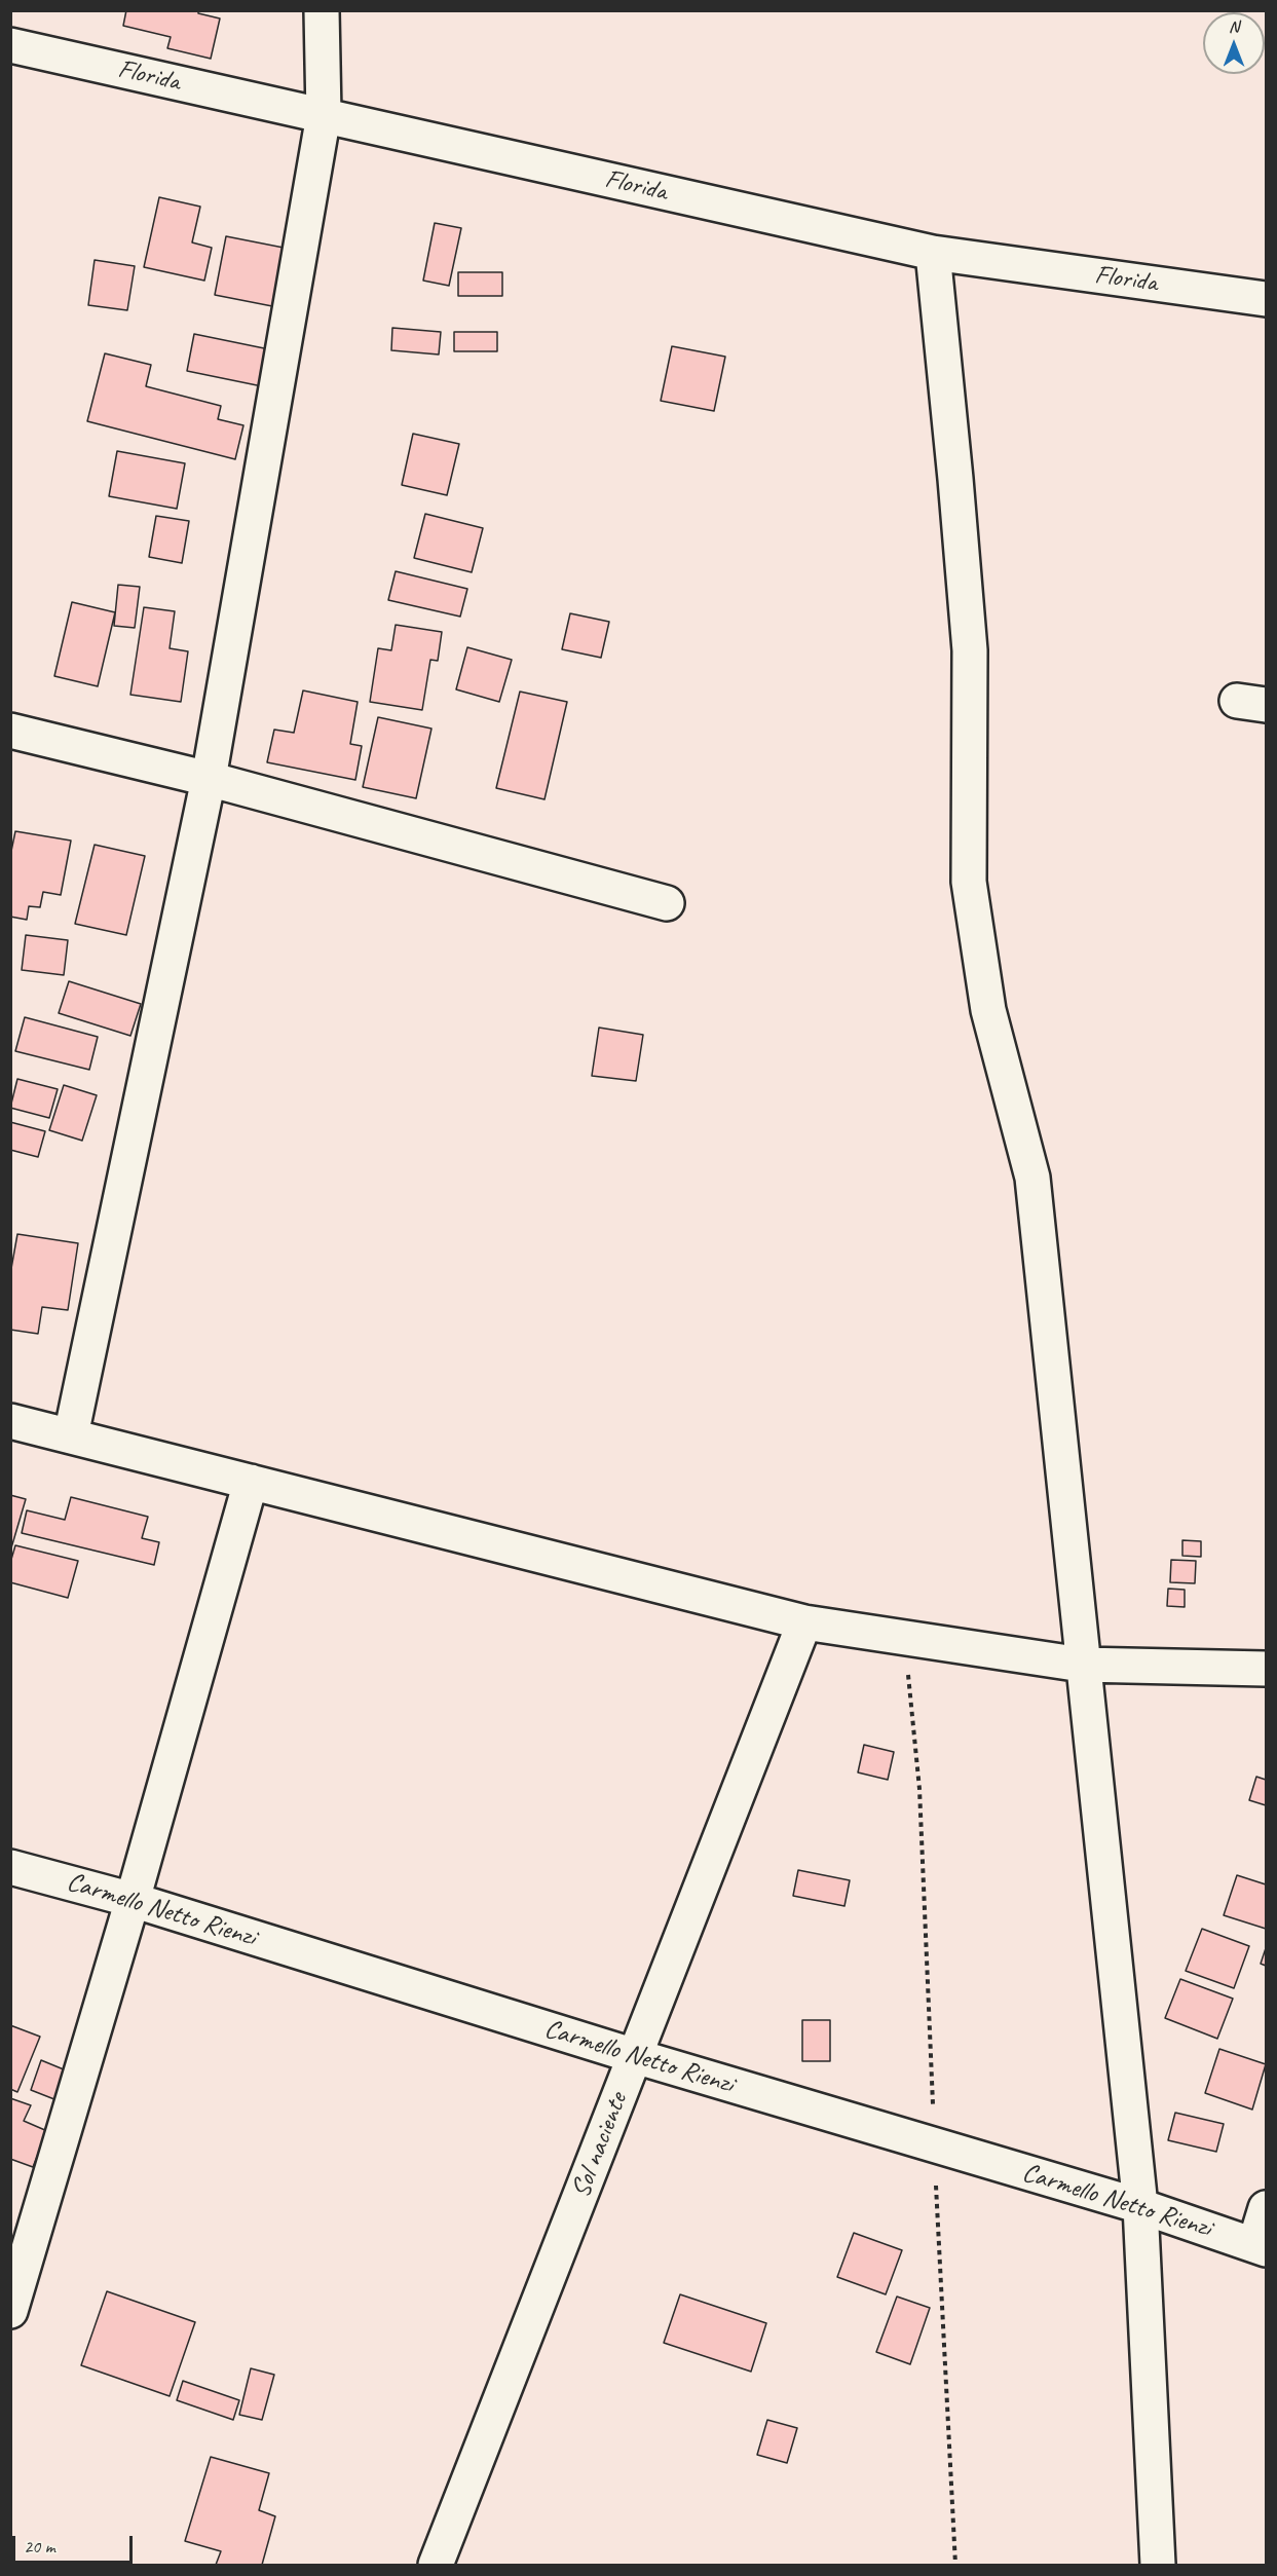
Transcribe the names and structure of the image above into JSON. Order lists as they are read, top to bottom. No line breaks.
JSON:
{"streets":{"street":["Florida","Carmello Netto Rienzi","Sol naciente"]},"crossings":[["Carmello Netto Rienzi","Sol naciente"]],"scale_bar":"20 m","north":"top"}
